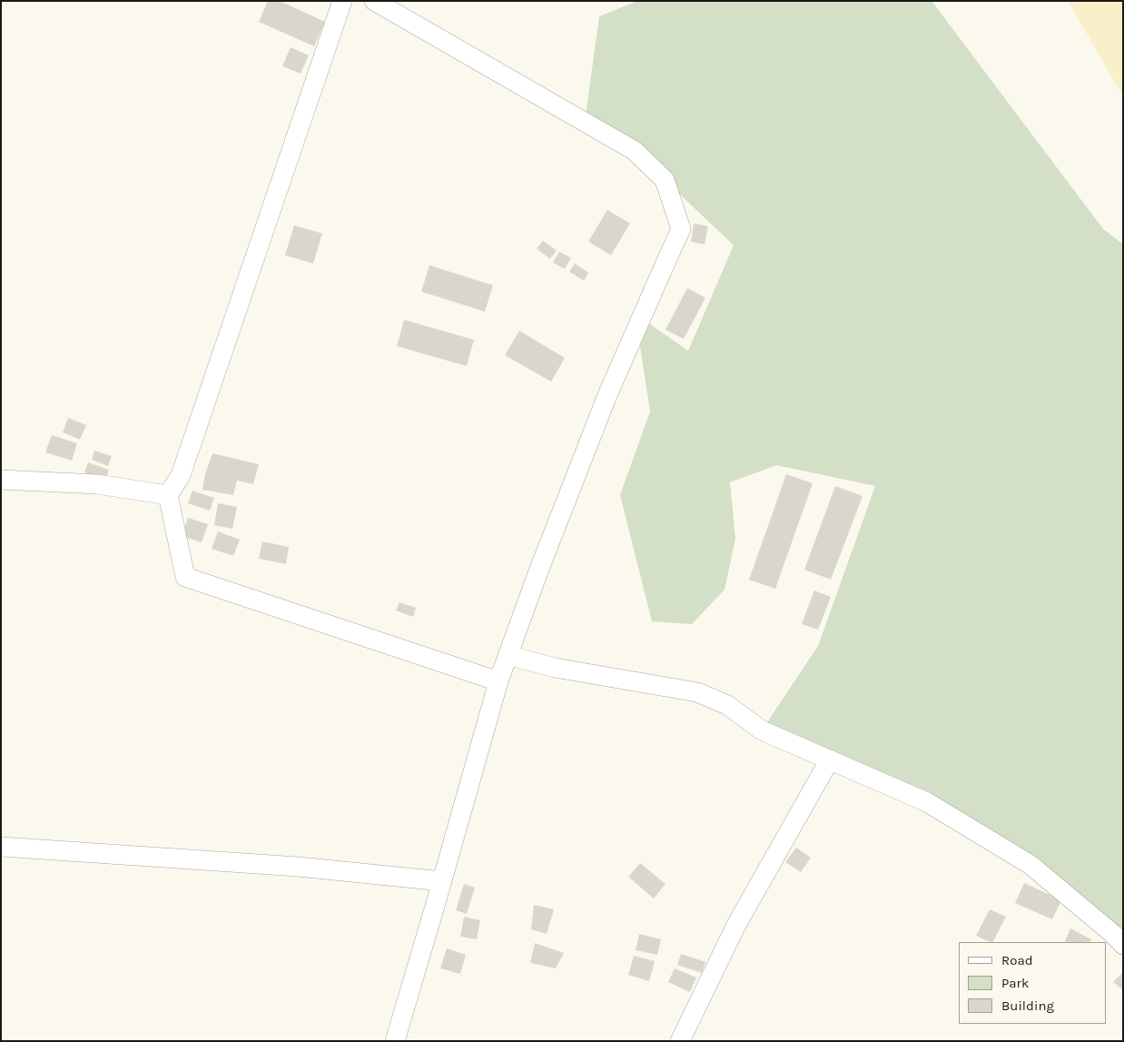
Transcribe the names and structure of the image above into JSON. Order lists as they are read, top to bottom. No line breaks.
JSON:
{"legend":["Road","Park","Building"]}
